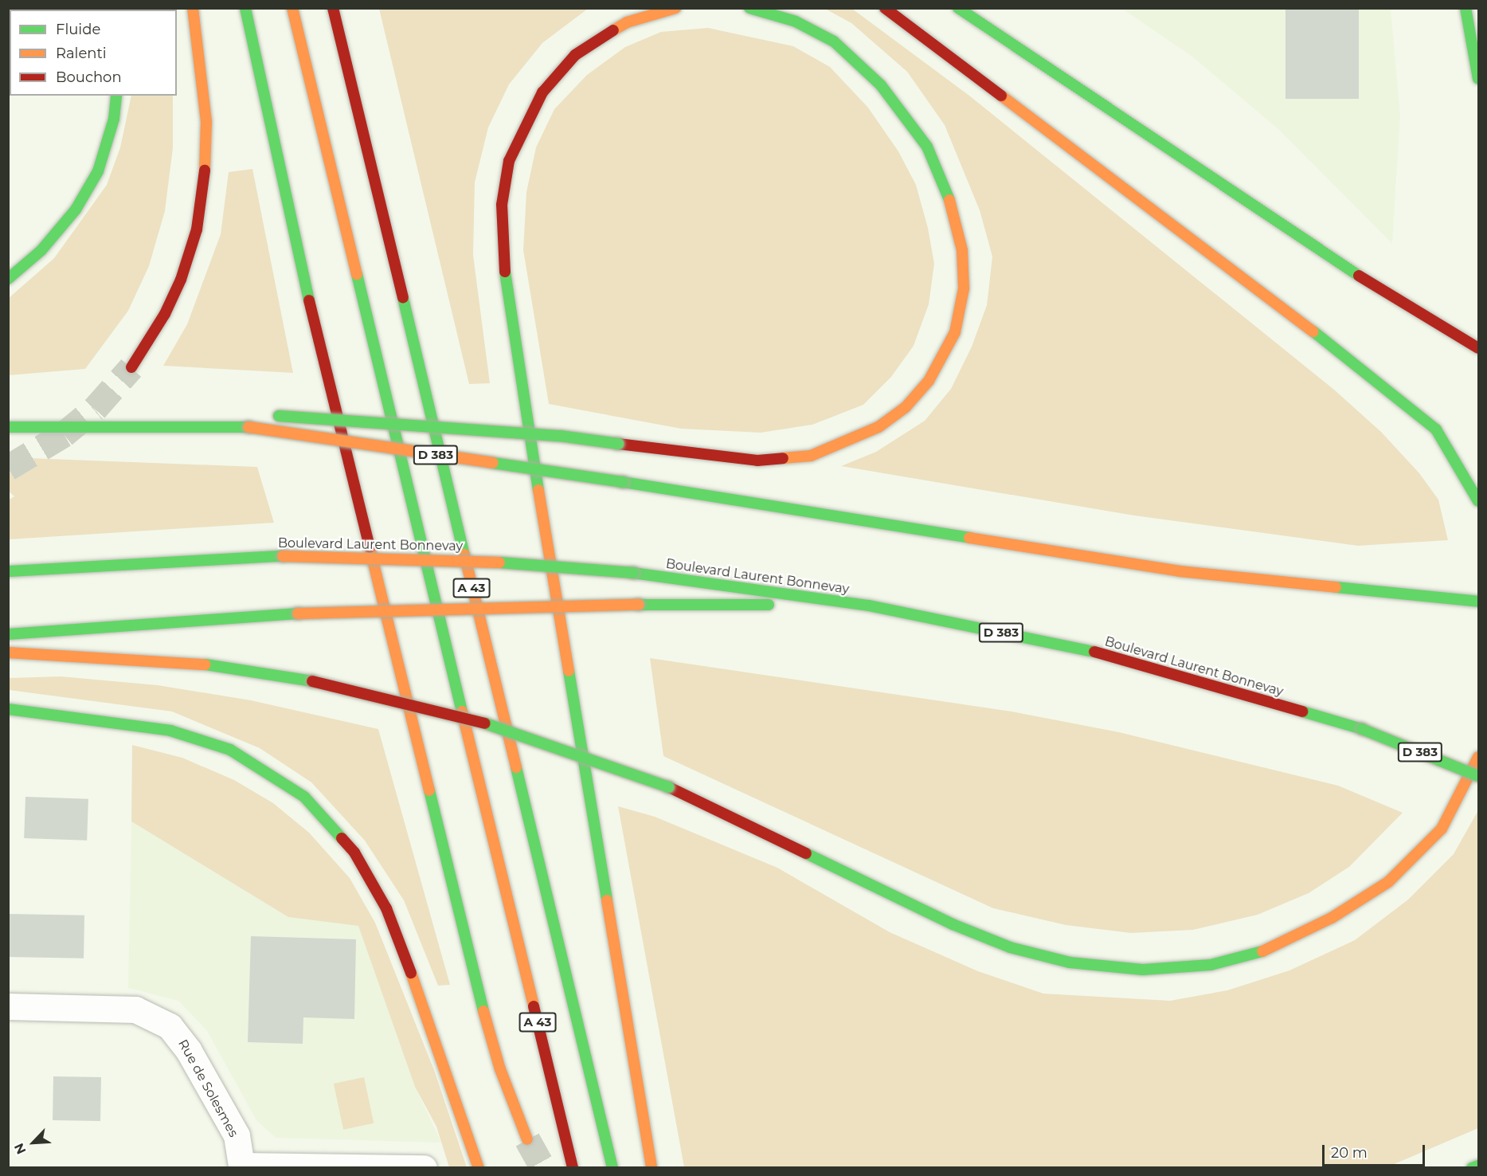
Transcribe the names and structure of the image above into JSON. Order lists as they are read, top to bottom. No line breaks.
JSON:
{"streets":{"main road":["D 383","Boulevard Laurent Bonnevay","A 43"],"street":["Rue de Solesmes"]},"legend":["Fluide","Ralenti","Bouchon"],"scale_bar":"20 m","north":"bottom left"}
